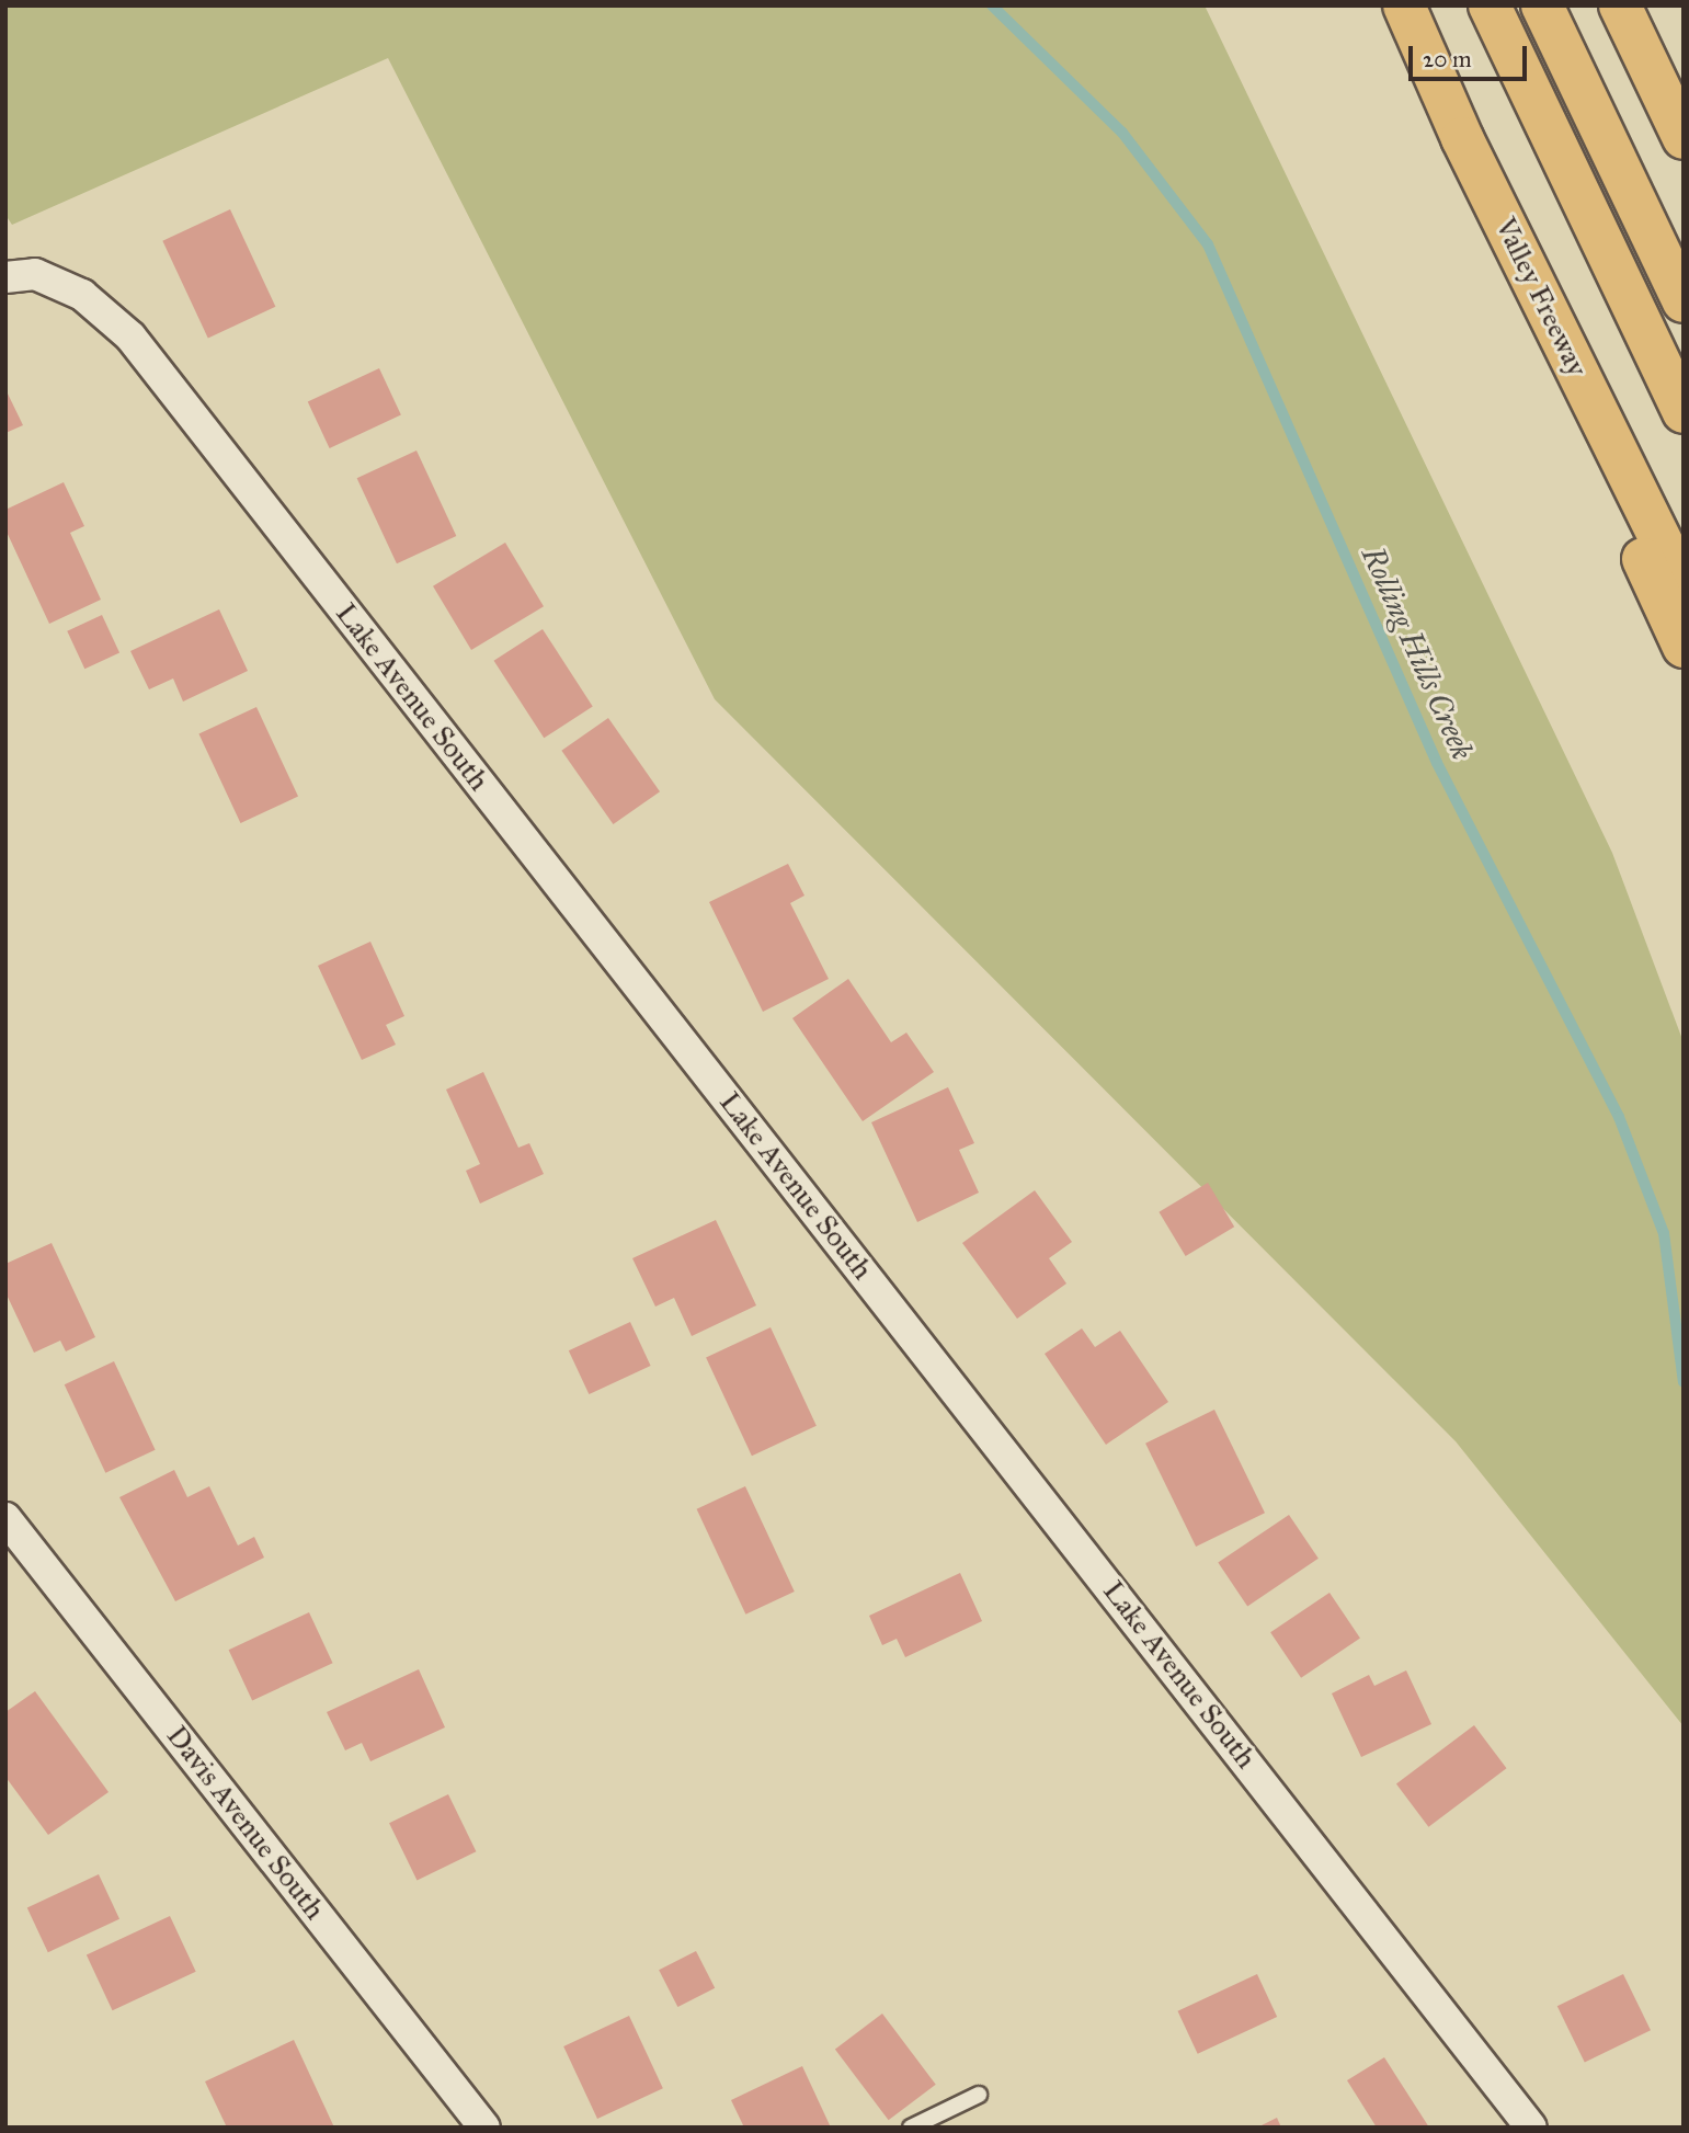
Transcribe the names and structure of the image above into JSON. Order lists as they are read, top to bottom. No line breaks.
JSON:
{"streets":{"highway":["Valley Freeway"],"street":["Lake Avenue South","Davis Avenue South"]},"water":["Rolling Hills Creek"],"scale_bar":"20 m"}
